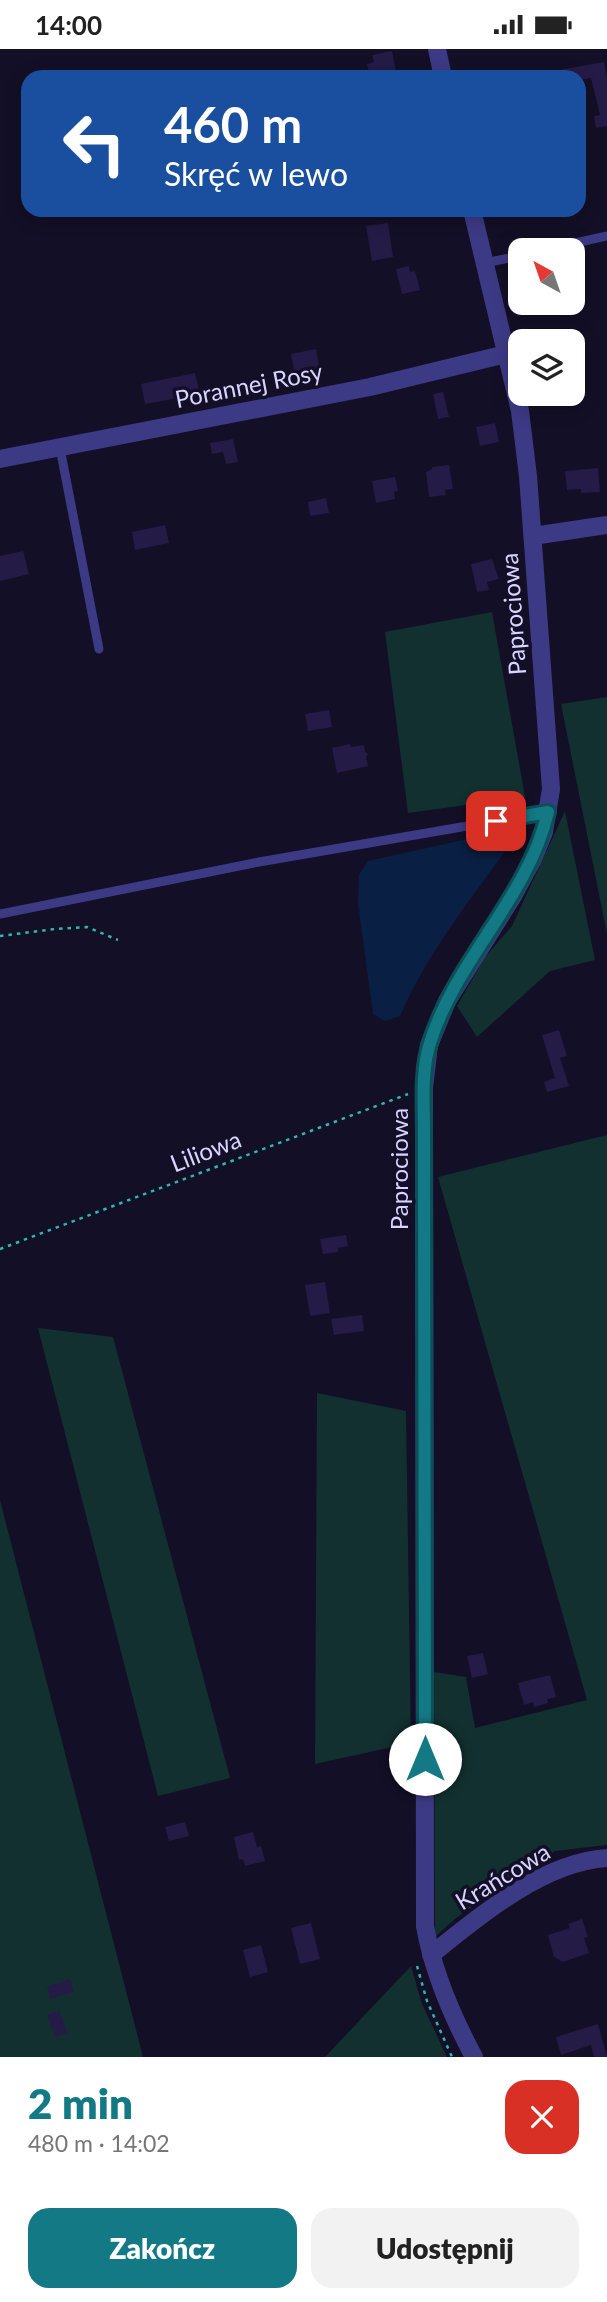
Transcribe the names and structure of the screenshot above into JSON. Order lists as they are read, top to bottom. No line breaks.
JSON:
{"streets":{"street":["Porannej Rosy","Paprociowa","Krańcowa"],"path":["Liliowa"]},"crossings":[["Porannej Rosy","Paprociowa"],["Paprociowa","Liliowa"],["Paprociowa","Krańcowa"]],"north":"top left","page":{"status":"14:00","turn":["460 m","Skręć w lewo"],"heading":["2 min","480 m · 14:02"],"buttons":["Zakończ","Udostępnij"]}}
